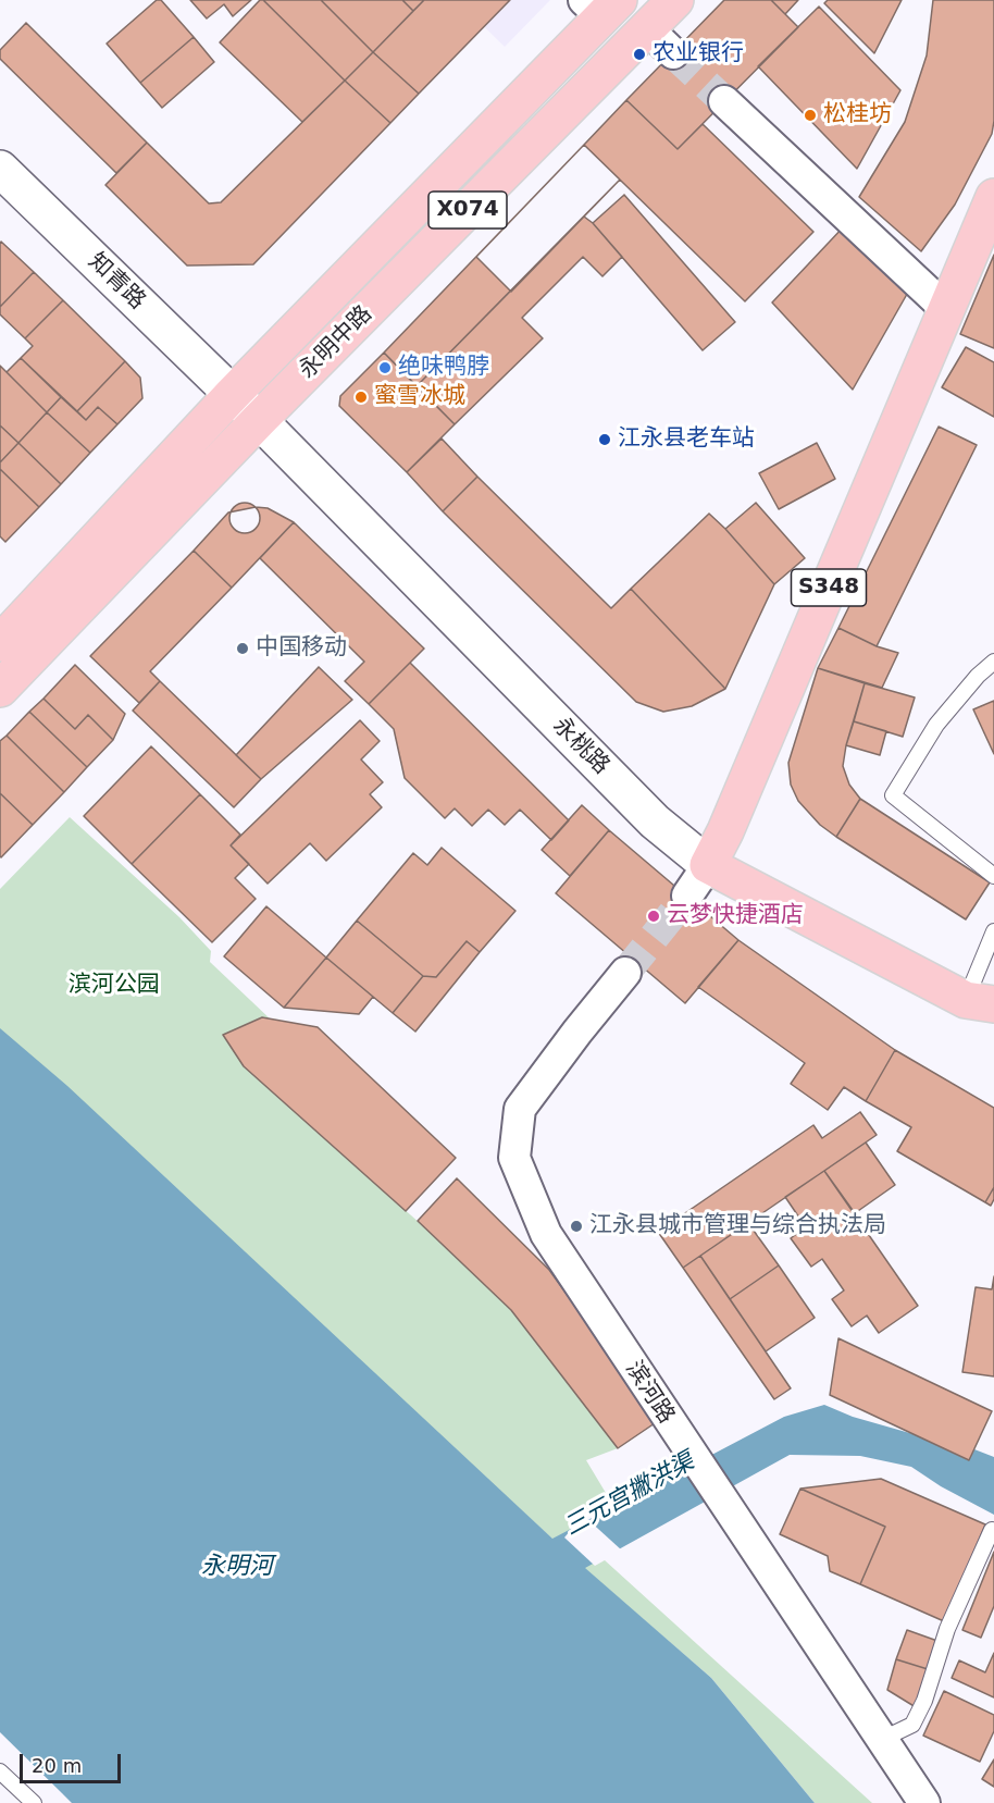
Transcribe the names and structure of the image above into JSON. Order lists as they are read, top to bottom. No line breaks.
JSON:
{"streets":{"main road":["X074","知青路","永明中路","S348","永桃路"],"street":["滨河路"]},"crossings":[["知青路","永明中路"],["知青路","永桃路"],["永明中路","永桃路"],["S348","永桃路"]],"water":["三元宫撇洪渠","永明河"],"parks":["滨河公园"],"places":["农业银行","松桂坊","绝味鸭脖","蜜雪冰城","江永县老车站","中国移动","云梦快捷酒店","江永县城市管理与综合执法局"],"scale_bar":"20 m"}
